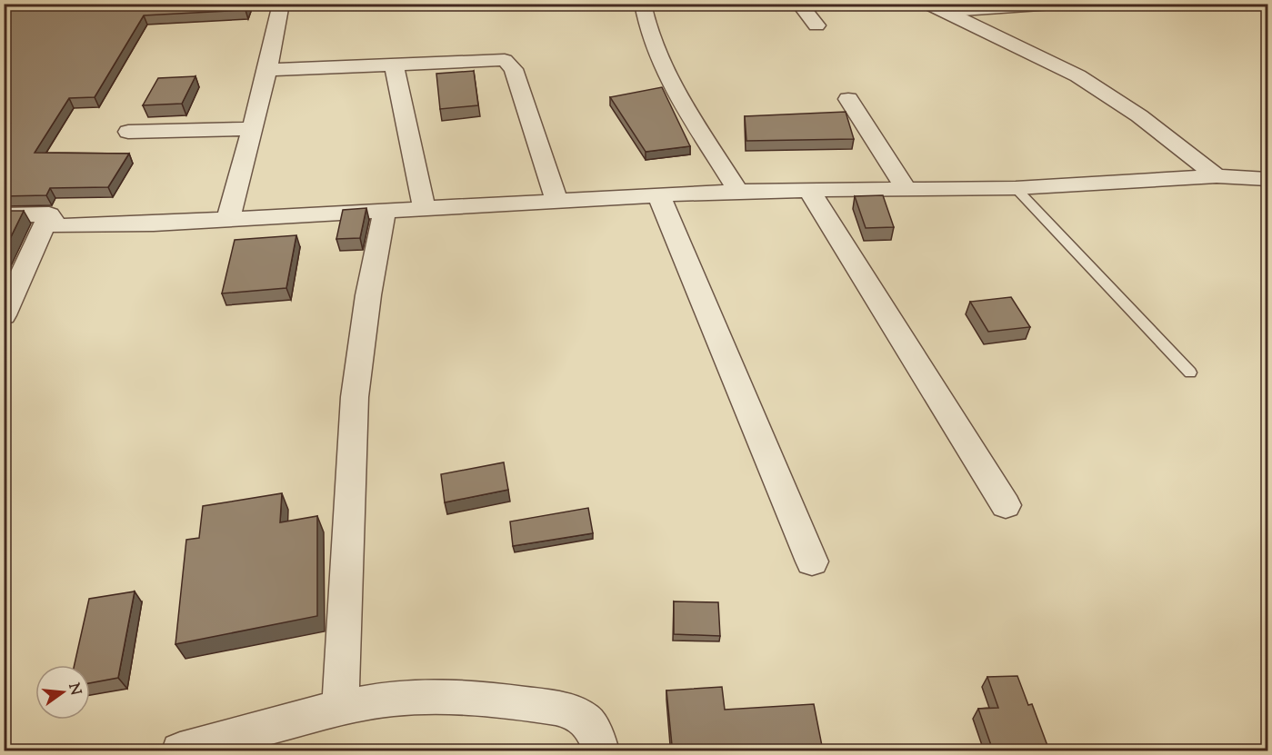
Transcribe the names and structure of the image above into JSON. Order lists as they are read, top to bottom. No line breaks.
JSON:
{"north":"right"}
